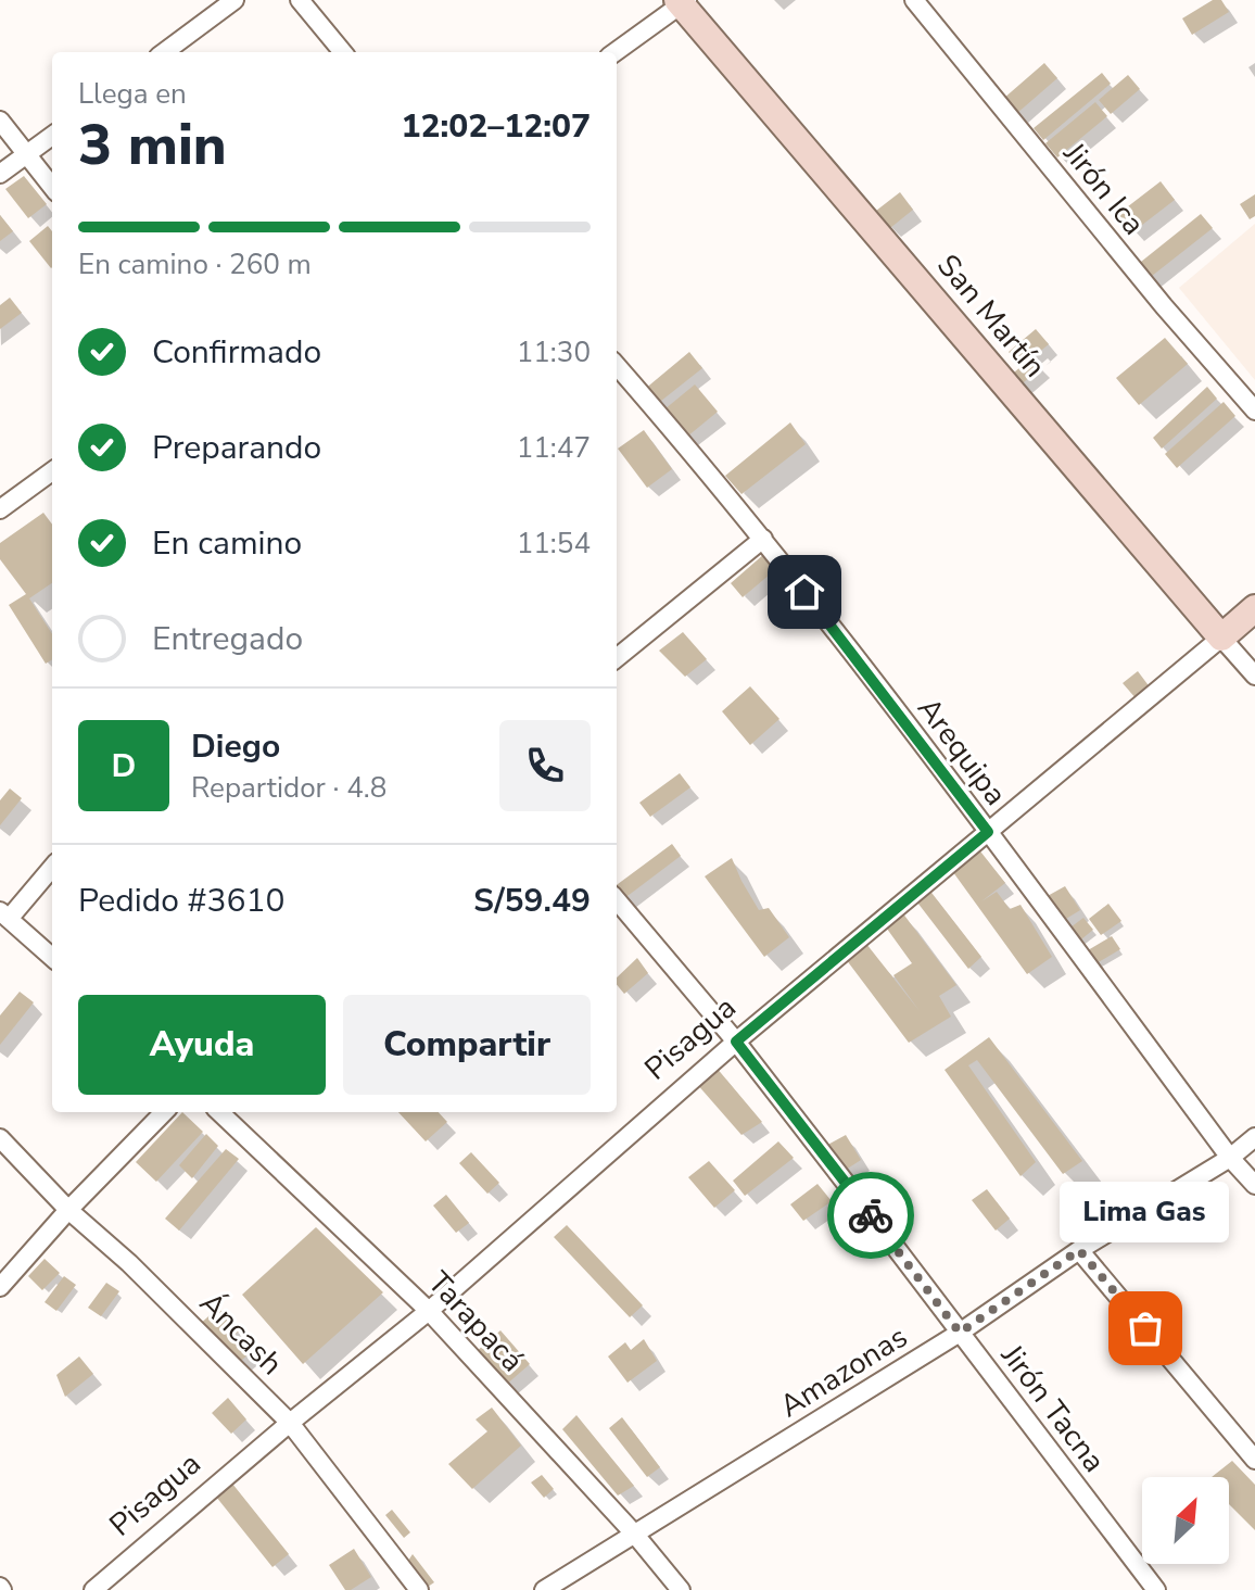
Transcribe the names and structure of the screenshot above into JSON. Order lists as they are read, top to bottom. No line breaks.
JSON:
{"streets":{"street":["Jirón Ica","San Martín","Arequipa","Pisagua","Tarapacá","Áncash","Amazonas","Jirón Tacna"]},"crossings":[["San Martín","Pisagua"],["Arequipa","Pisagua"],["Arequipa","Amazonas"],["Pisagua","Tarapacá"],["Pisagua","Áncash"],["Pisagua","Jirón Tacna"],["Tarapacá","Amazonas"],["Amazonas","Jirón Tacna"]],"places":["Lima Gas"],"north":"top right","page":{"heading":["3 min","Llega en","12:02–12:07"],"panel":["Diego","Repartidor · 4.8","Pedido #3610","S/59.49"],"bar":"En camino · 260 m","list":[["Confirmado","11:30"],["Preparando","11:47"],["En camino","11:54"],"Entregado"],"round":"D","buttons":["Ayuda","Compartir"],"bubble":"Lima Gas"}}
